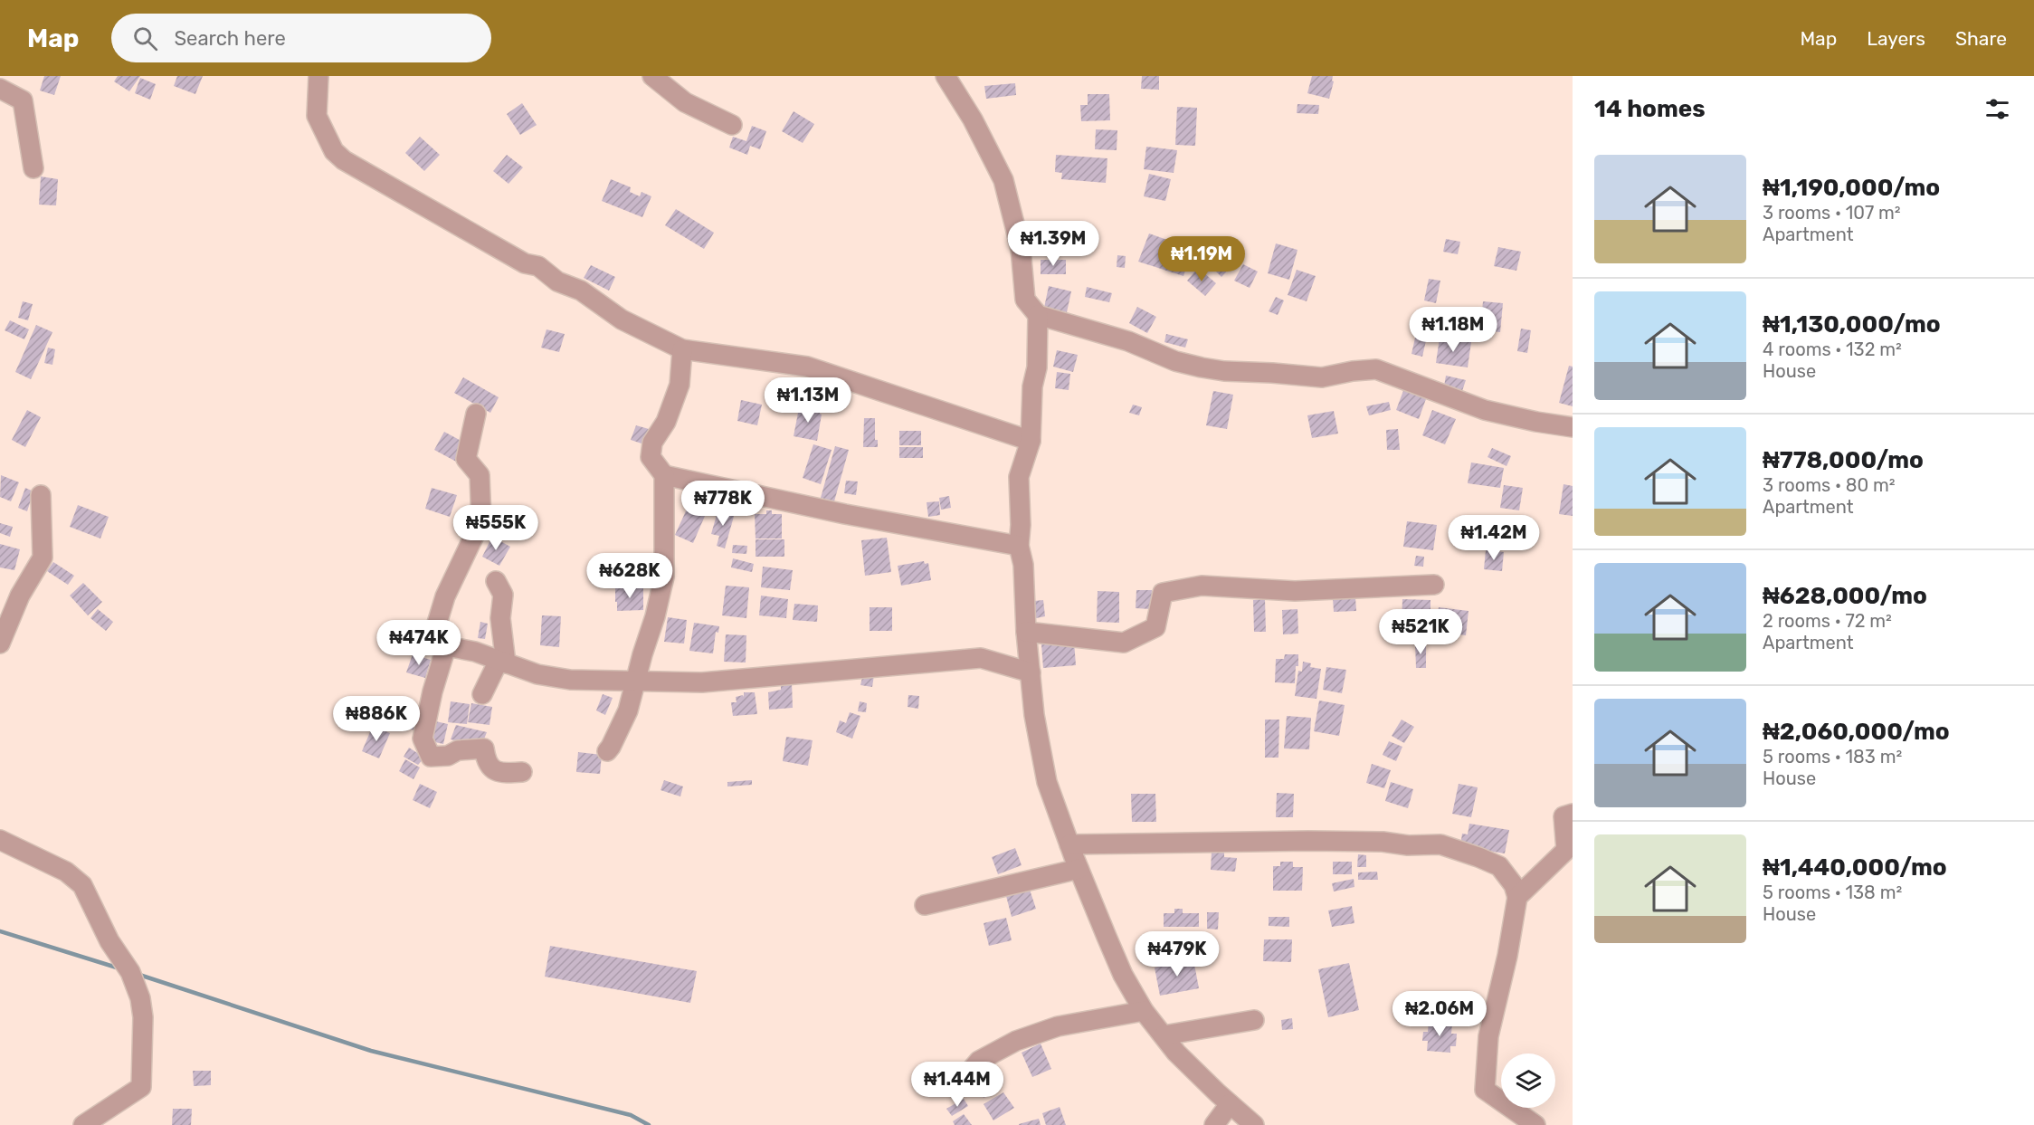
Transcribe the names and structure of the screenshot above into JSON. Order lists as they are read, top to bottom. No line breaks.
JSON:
{"page":{"header":"Map","search":"Search here","nav":["Map","Layers","Share"],"heading":"14 homes","list":[{"name":"₦1,190,000/mo","note":"3 rooms · 107 m² · Apartment"},{"name":"₦1,130,000/mo","note":"4 rooms · 132 m² · House"},{"name":"₦778,000/mo","note":"3 rooms · 80 m² · Apartment"},{"name":"₦628,000/mo","note":"2 rooms · 72 m² · Apartment"},{"name":"₦2,060,000/mo","note":"5 rooms · 183 m² · House"},{"name":"₦1,440,000/mo","note":"5 rooms · 138 m² · House"}],"price":["₦1.39M","₦1.19M","₦1.18M","₦1.13M","₦778K","₦555K","₦1.42M","₦628K","₦521K","₦474K","₦886K","₦479K","₦2.06M","₦1.44M"]}}
